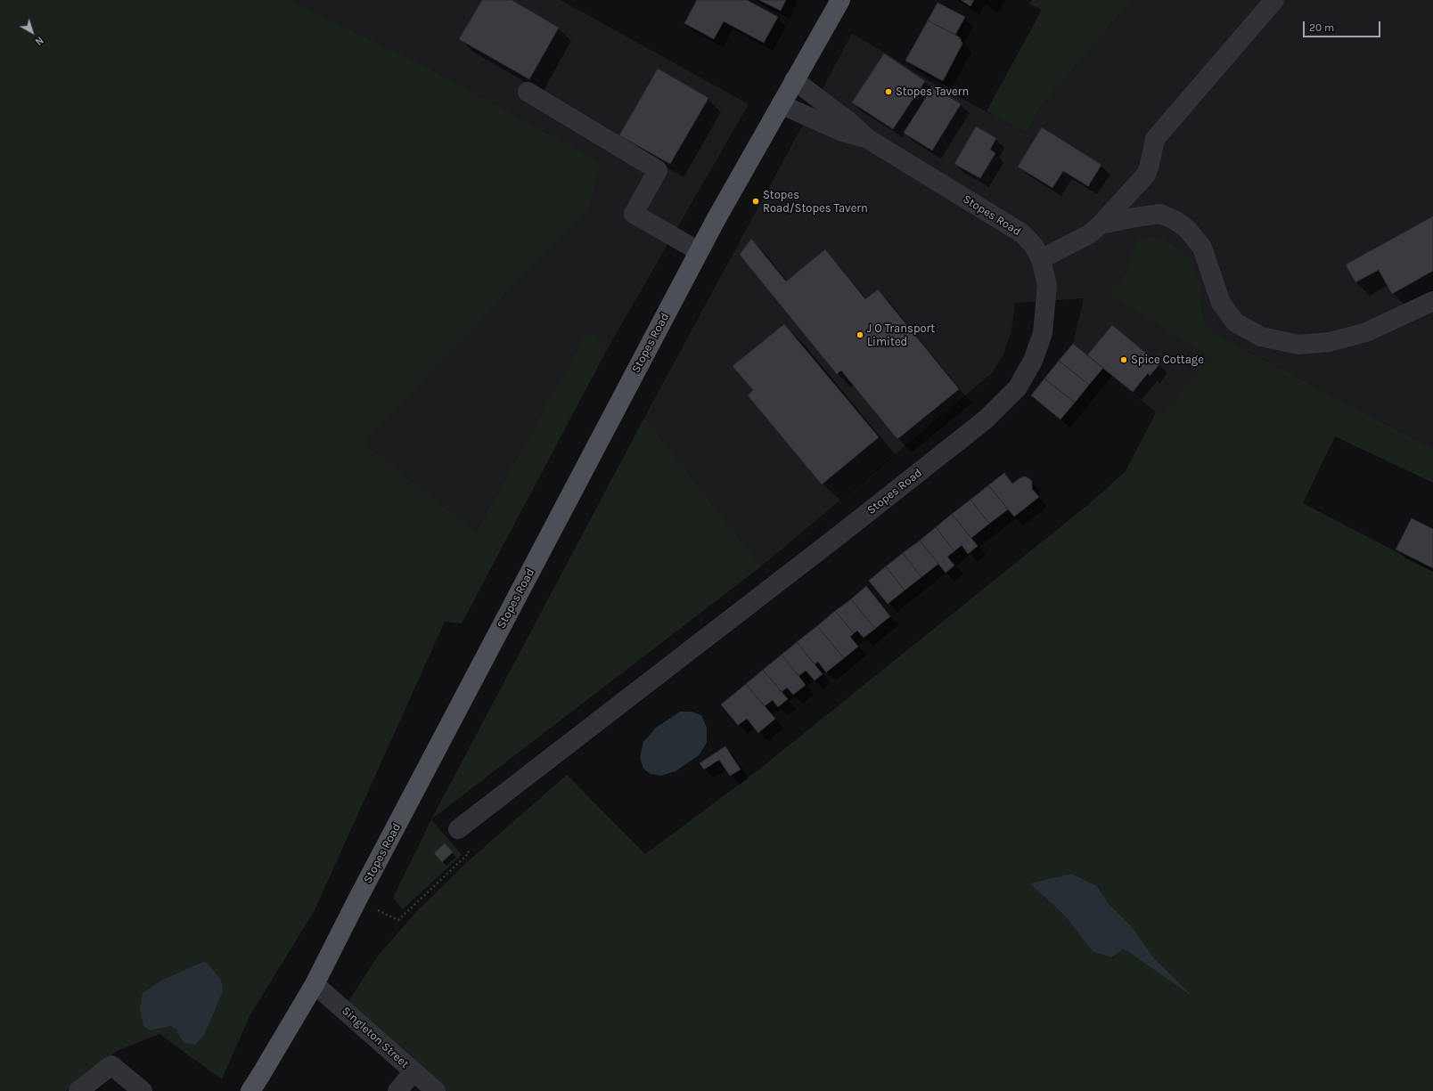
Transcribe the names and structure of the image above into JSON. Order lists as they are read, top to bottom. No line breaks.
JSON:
{"streets":{"main road":["Stopes Road"],"street":["Singleton Street"]},"crossings":[["Stopes Road","Singleton Street"]],"places":["Stopes Tavern","Stopes Road/Stopes Tavern","J O Transport Limited","Spice Cottage"],"scale_bar":"20 m","north":"bottom right"}
